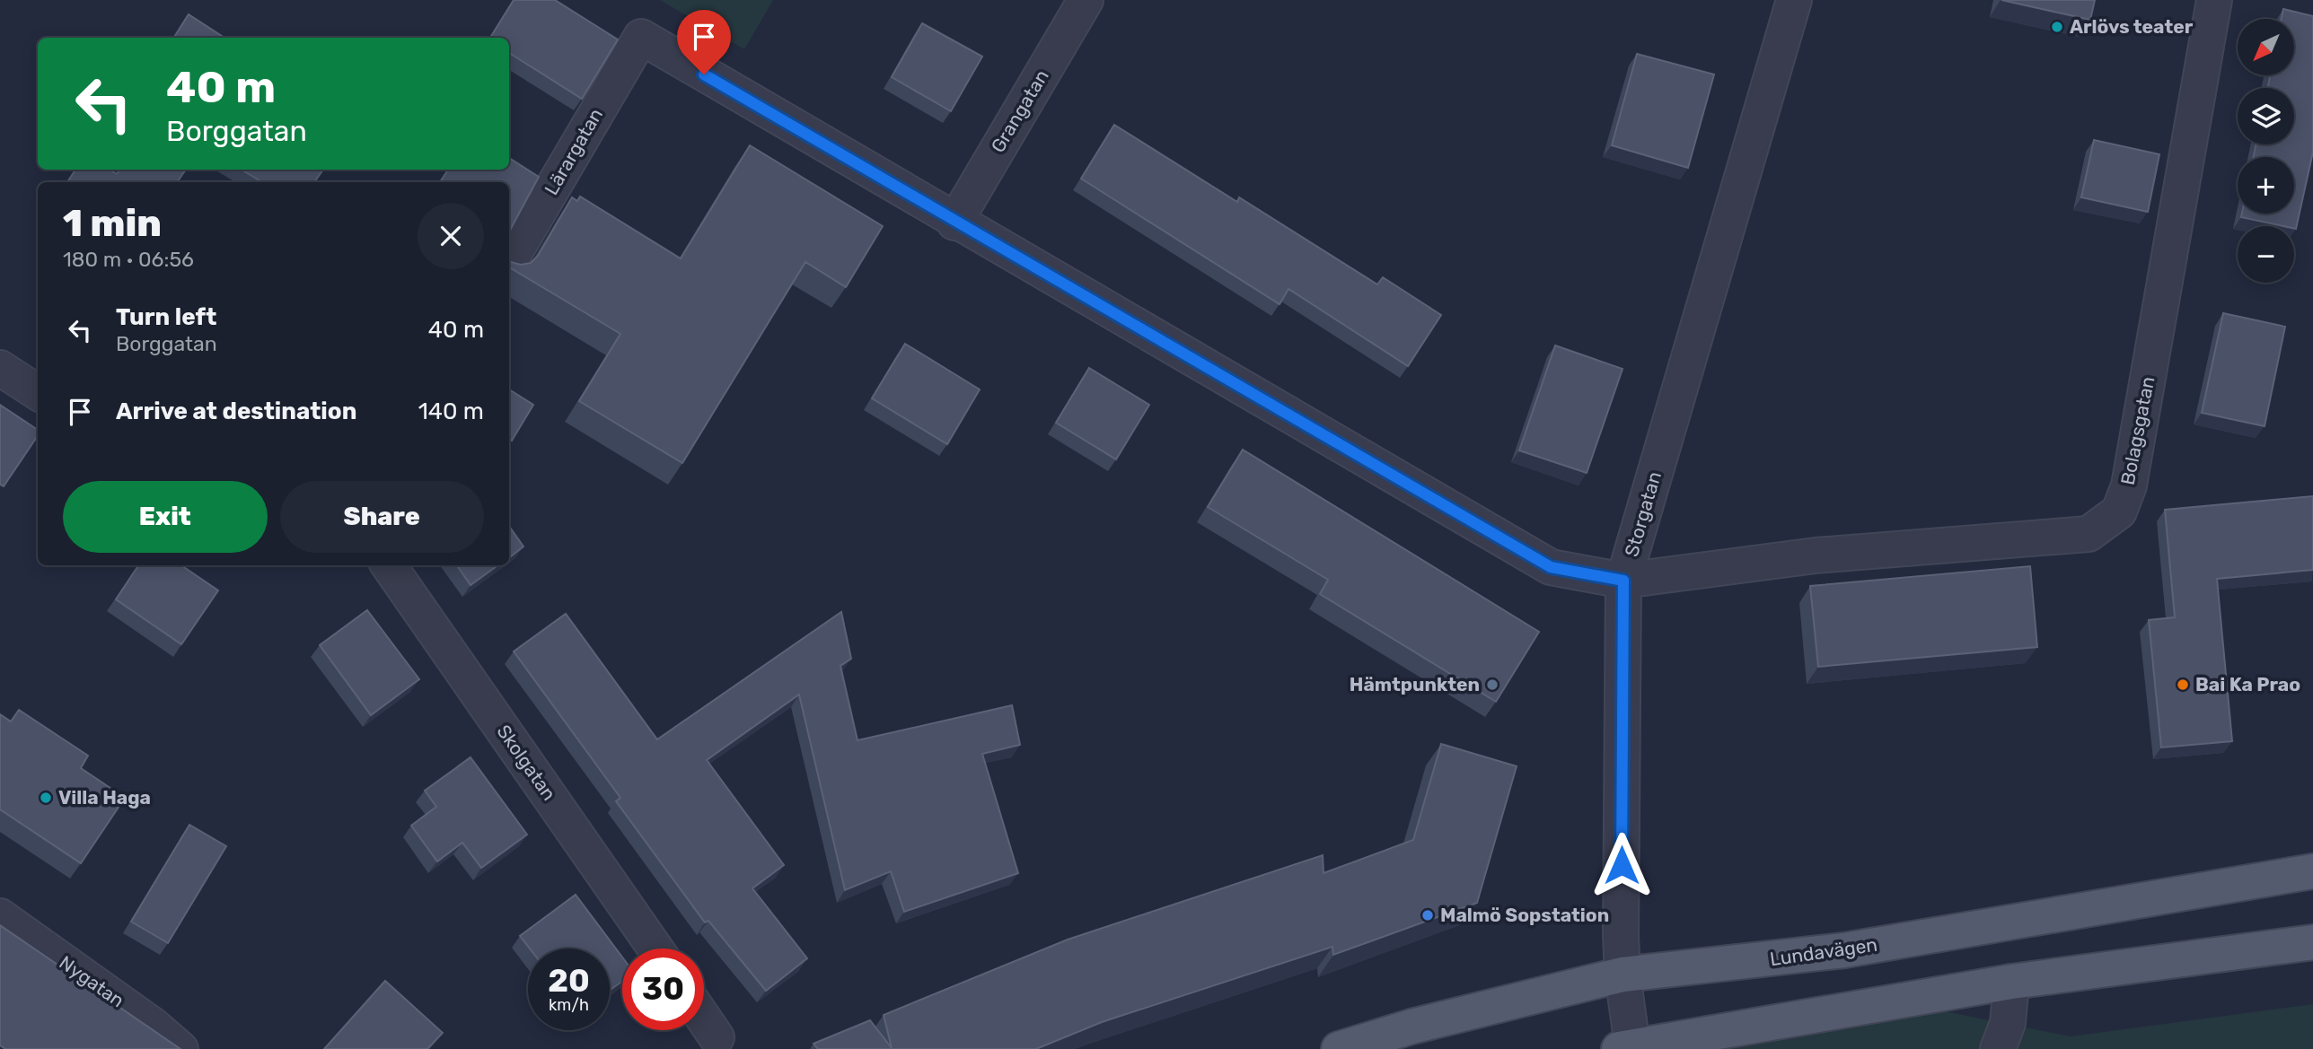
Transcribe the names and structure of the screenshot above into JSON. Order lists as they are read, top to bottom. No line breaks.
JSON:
{"streets":{"main road":["Lundavägen"],"street":["Grangatan","Lärargatan","Bolagsgatan","Storgatan","Skolgatan","Nygatan"]},"crossings":[["Grangatan","Bolagsgatan"],["Lärargatan","Bolagsgatan"],["Bolagsgatan","Storgatan"],["Storgatan","Lundavägen"]],"places":["Arlövs teater","Hämtpunkten","Bai Ka Prao","Villa Haga","Malmö Sopstation"],"north":"bottom left","page":{"map_buttons":["+","−"],"turn":["40 m","Borggatan"],"heading":["1 min","180 m · 06:56"],"list":[{"name":"Turn left","note":"Borggatan","value":"40 m"},{"name":"Arrive at destination","value":"140 m"}],"buttons":["Exit","Share"],"speed":"20 km/h","limit":"30"}}
